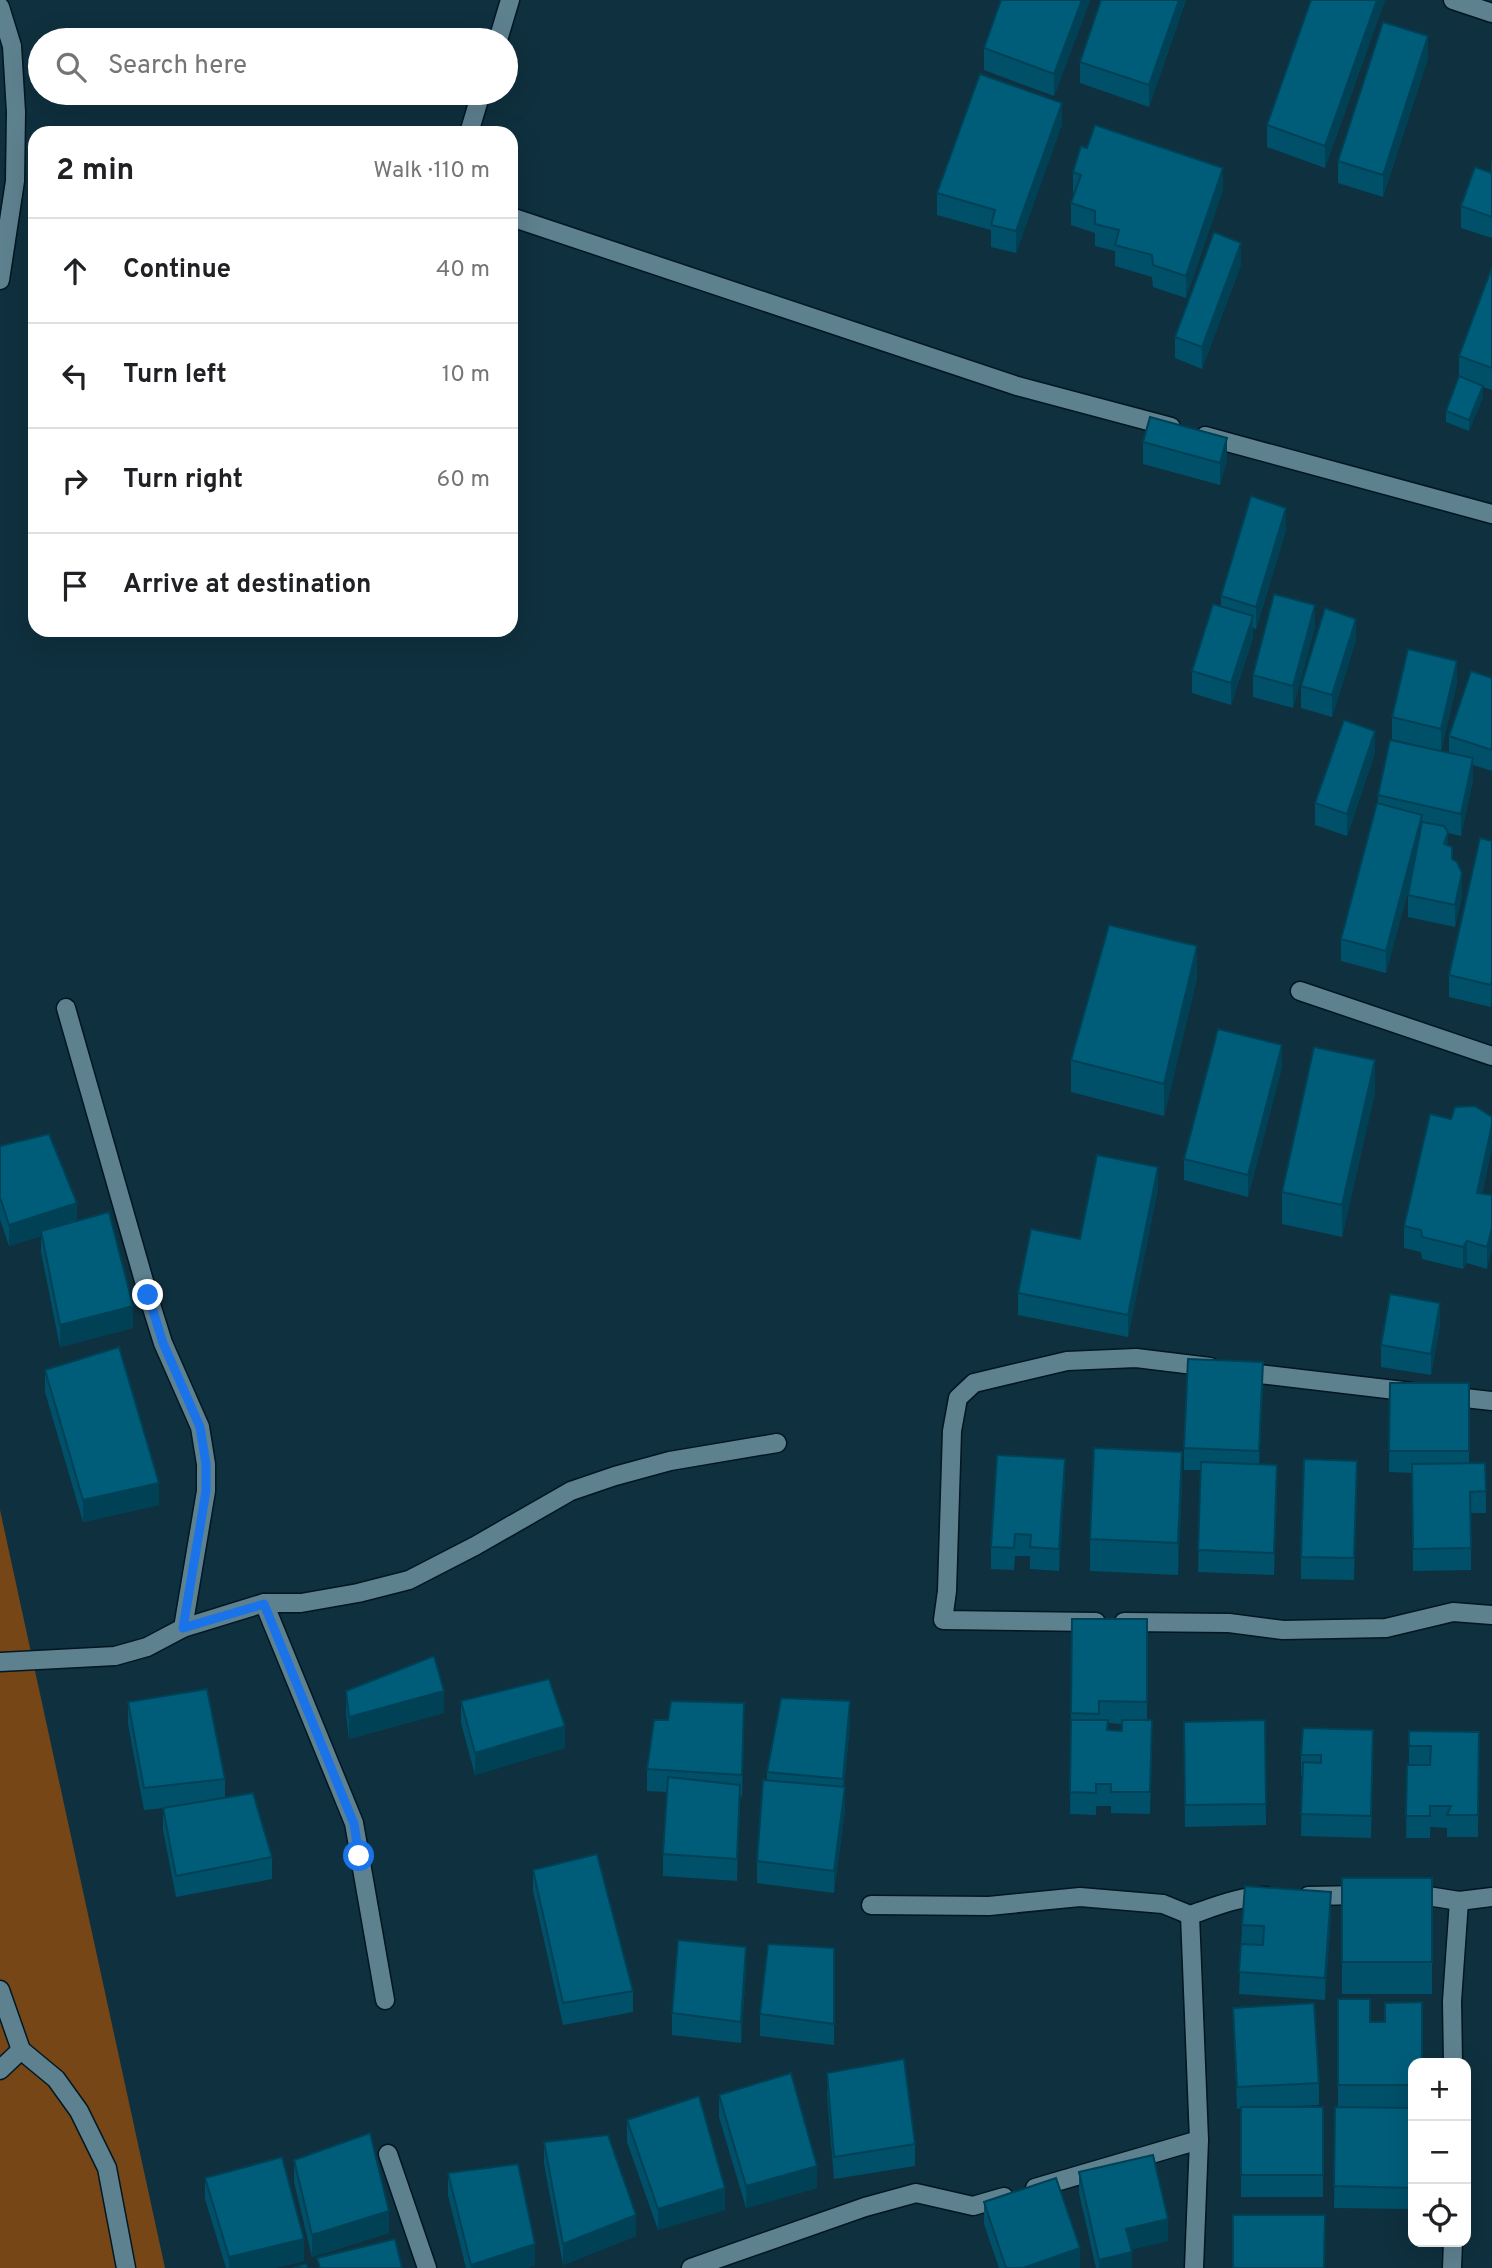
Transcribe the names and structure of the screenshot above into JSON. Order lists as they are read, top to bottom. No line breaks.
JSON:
{"page":{"search":"Search here","heading":["2 min","Walk · 110 m"],"list":[["Continue","40 m"],["Turn left","10 m"],["Turn right","60 m"],"Arrive at destination"],"map_buttons":["+","−"]}}
